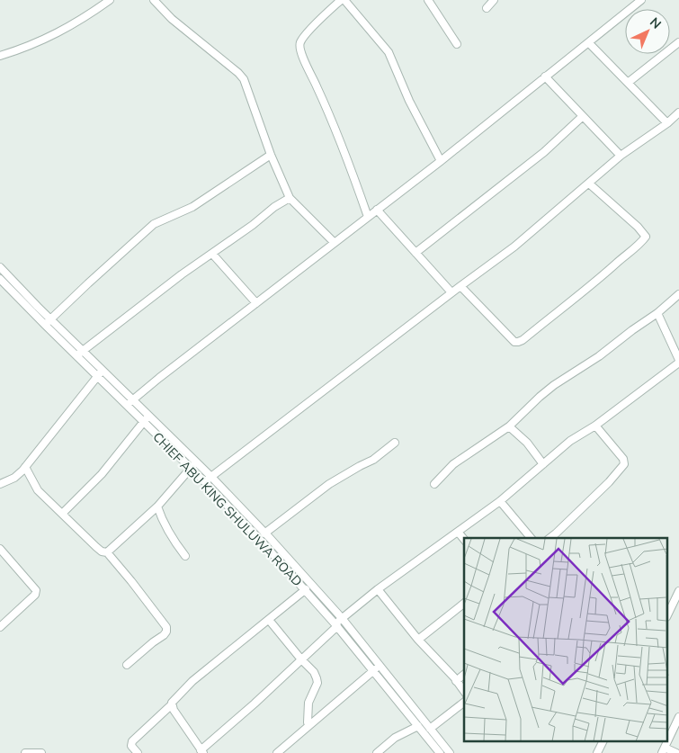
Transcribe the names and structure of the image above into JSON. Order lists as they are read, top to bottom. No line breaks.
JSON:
{"streets":{"street":["CHIEF ABU KING SHULUWA ROAD"]},"north":"top right"}
